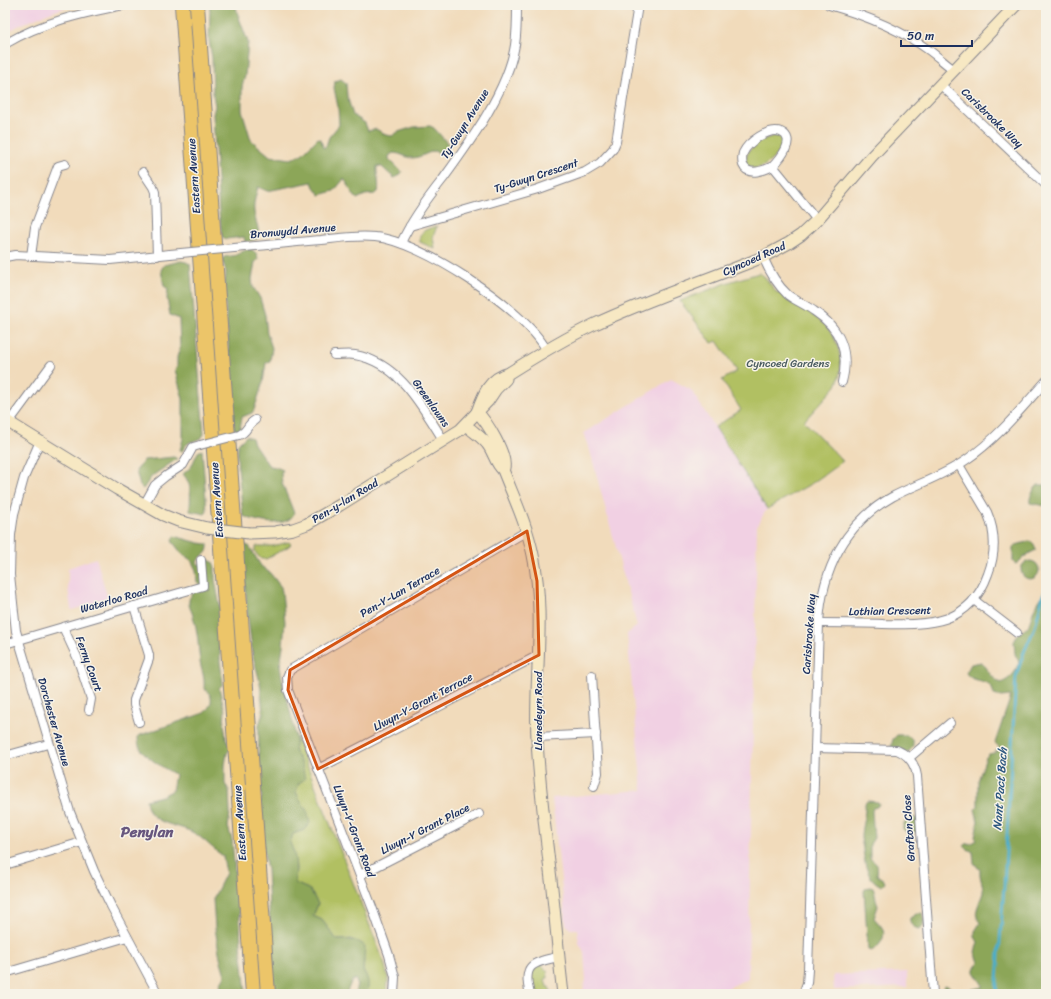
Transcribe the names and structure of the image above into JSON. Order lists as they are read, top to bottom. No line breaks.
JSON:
{"streets":{"highway":["Eastern Avenue"],"street":["Carisbrooke Way","Ty-Gwyn Avenue","Ty-Gwyn Crescent","Bronwydd Avenue","Cyncoed Road","Greenlawns","Pen-y-lan Road","Pen-Y-Lan Terrace","Waterloo Road","Lothian Crescent","Ferny Court","Llwyn-Y-Grant Terrace","Llanedeyrn Road","Dorchester Avenue","Grafton Close","Llwyn-Y Grant Place","Llwyn-Y-Grant Road"]},"crossings":[["Carisbrooke Way","Cyncoed Road"],["Carisbrooke Way","Lothian Crescent"],["Ty-Gwyn Avenue","Ty-Gwyn Crescent"],["Ty-Gwyn Avenue","Bronwydd Avenue"],["Bronwydd Avenue","Cyncoed Road"],["Cyncoed Road","Pen-y-lan Road"],["Cyncoed Road","Llanedeyrn Road"],["Greenlawns","Pen-y-lan Road"],["Pen-y-lan Road","Llanedeyrn Road"],["Pen-y-lan Road","Dorchester Avenue"],["Pen-Y-Lan Terrace","Llanedeyrn Road"],["Pen-Y-Lan Terrace","Llwyn-Y-Grant Road"],["Waterloo Road","Ferny Court"],["Waterloo Road","Dorchester Avenue"],["Llwyn-Y-Grant Terrace","Llanedeyrn Road"],["Llwyn-Y-Grant Terrace","Llwyn-Y-Grant Road"],["Llwyn-Y Grant Place","Llwyn-Y-Grant Road"]],"districts":["Penylan"],"water":["Nant Pact Bach"],"parks":["Cyncoed Gardens"],"scale_bar":"50 m"}
